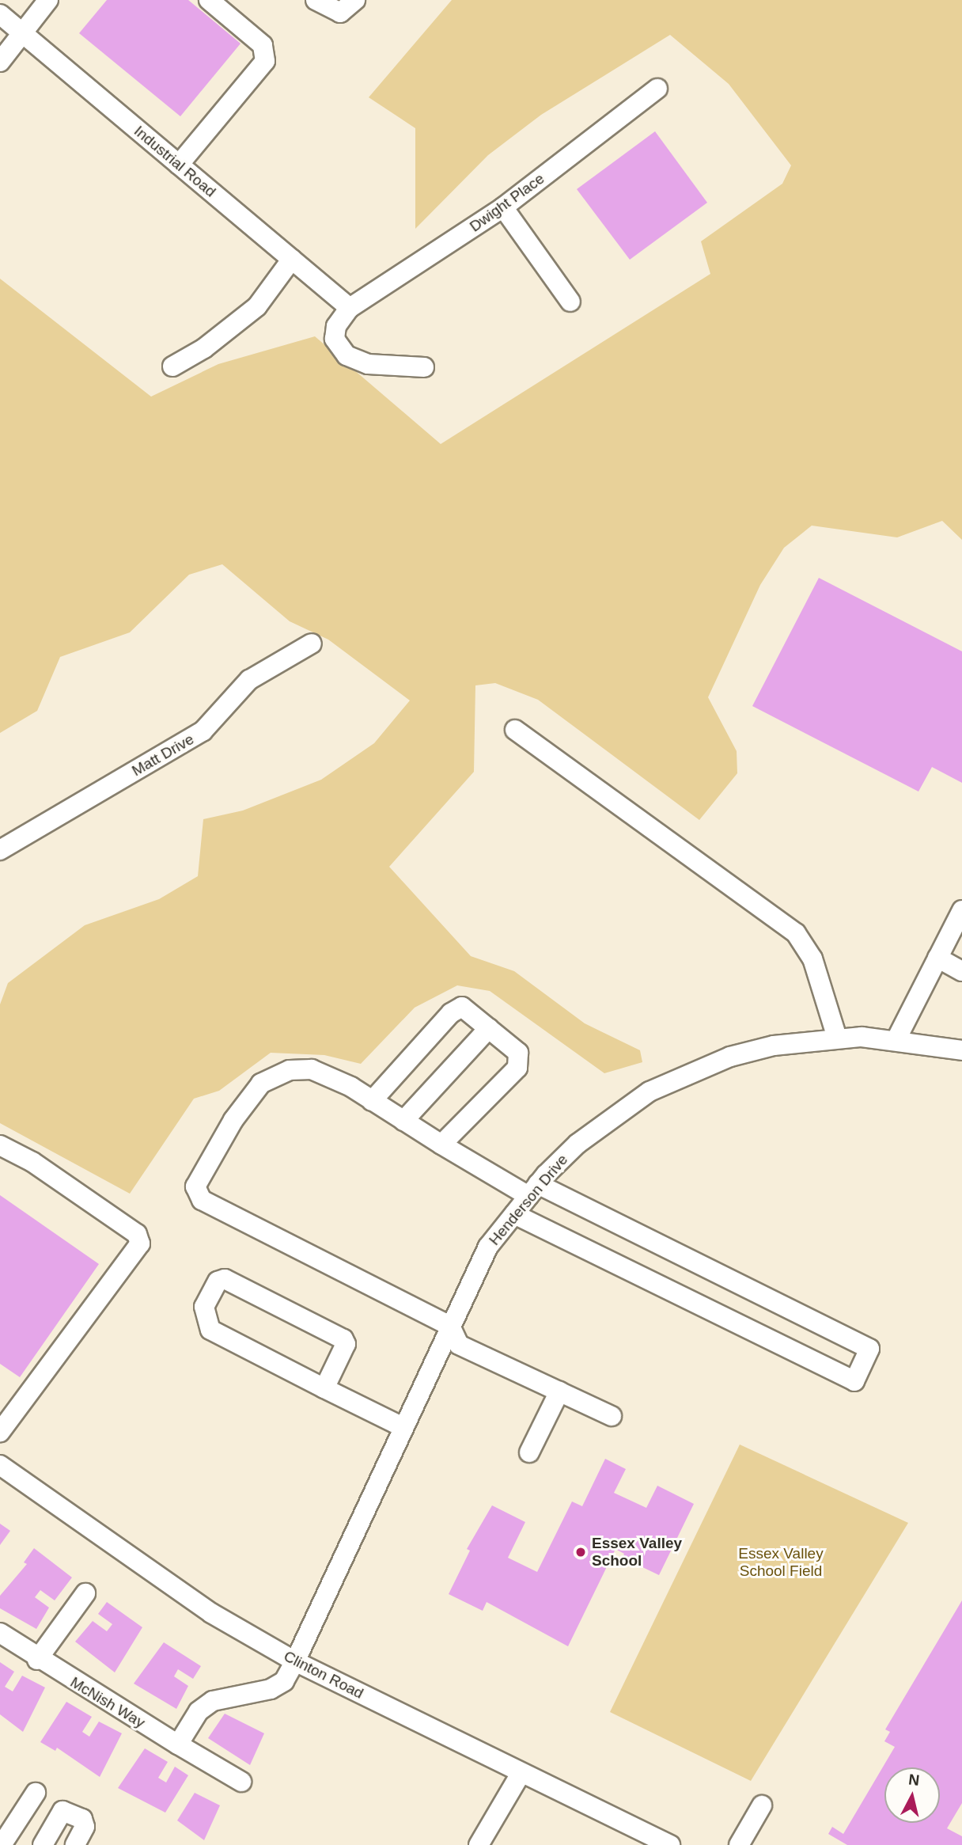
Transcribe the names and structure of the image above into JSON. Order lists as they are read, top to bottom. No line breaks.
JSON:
{"streets":{"street":["Industrial Road","Dwight Place","Matt Drive","Henderson Drive","Clinton Road","McNish Way"]},"crossings":[["Industrial Road","Dwight Place"],["Henderson Drive","Clinton Road"]],"parks":["Essex Valley School Field"],"places":["Essex Valley School"],"north":"top"}
